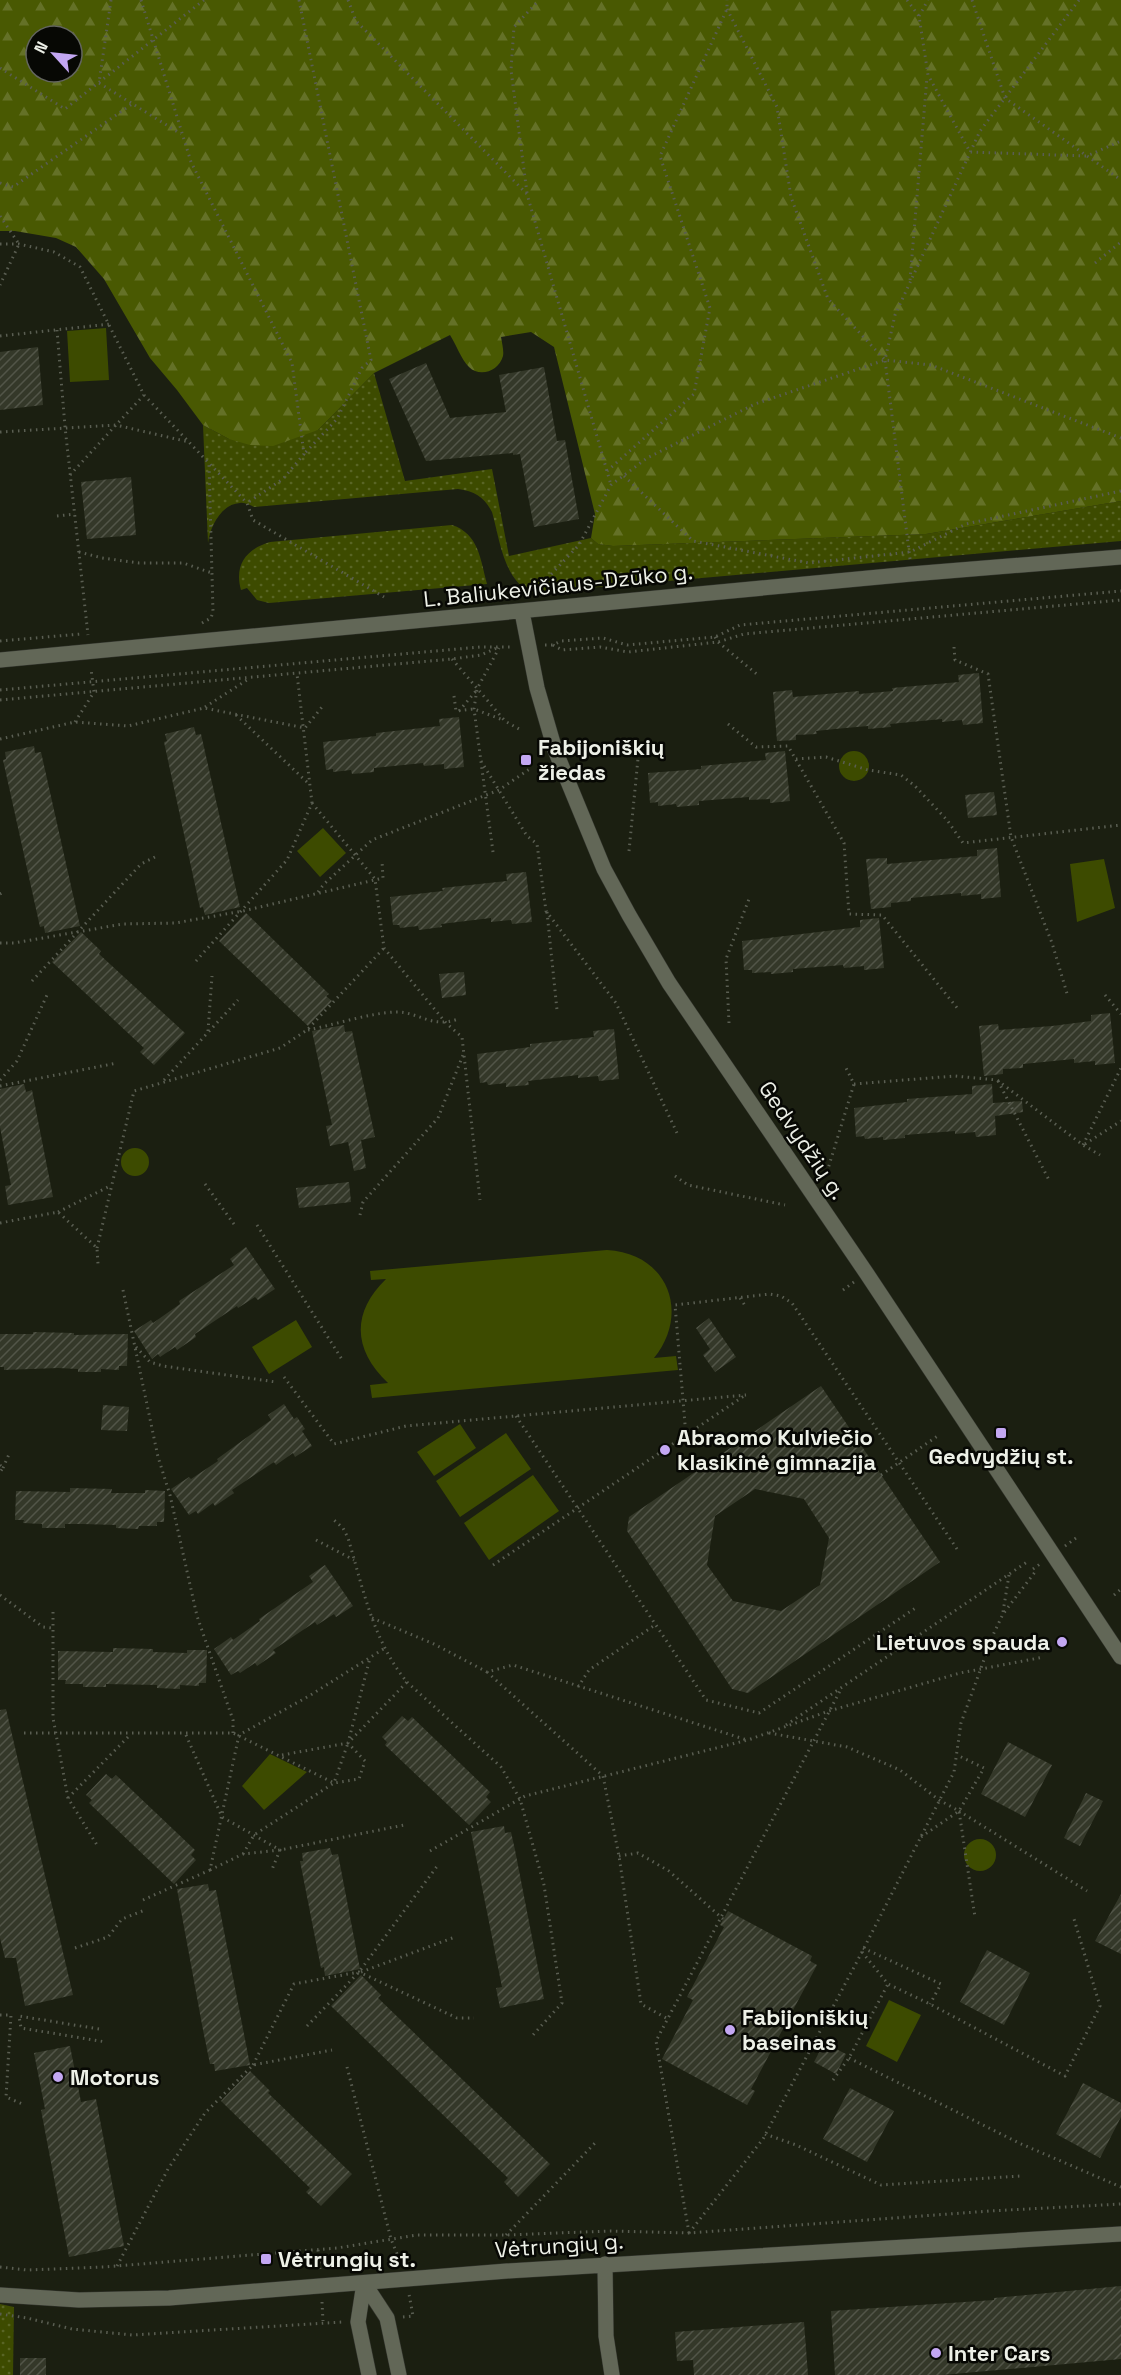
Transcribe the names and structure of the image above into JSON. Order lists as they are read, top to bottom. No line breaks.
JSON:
{"streets":{"main road":["L. Baliukevičiaus-Dzūko g.","Gedvydžių g.","Vėtrungių g."]},"crossings":[["L. Baliukevičiaus-Dzūko g.","Gedvydžių g."]],"places":{"transit":["Fabijoniškių žiedas","Gedvydžių st.","Vėtrungių st."],"other":["Abraomo Kulviečio klasikinė gimnazija","Lietuvos spauda","Fabijoniškių baseinas","Motorus","Inter Cars"]},"north":"top left"}
